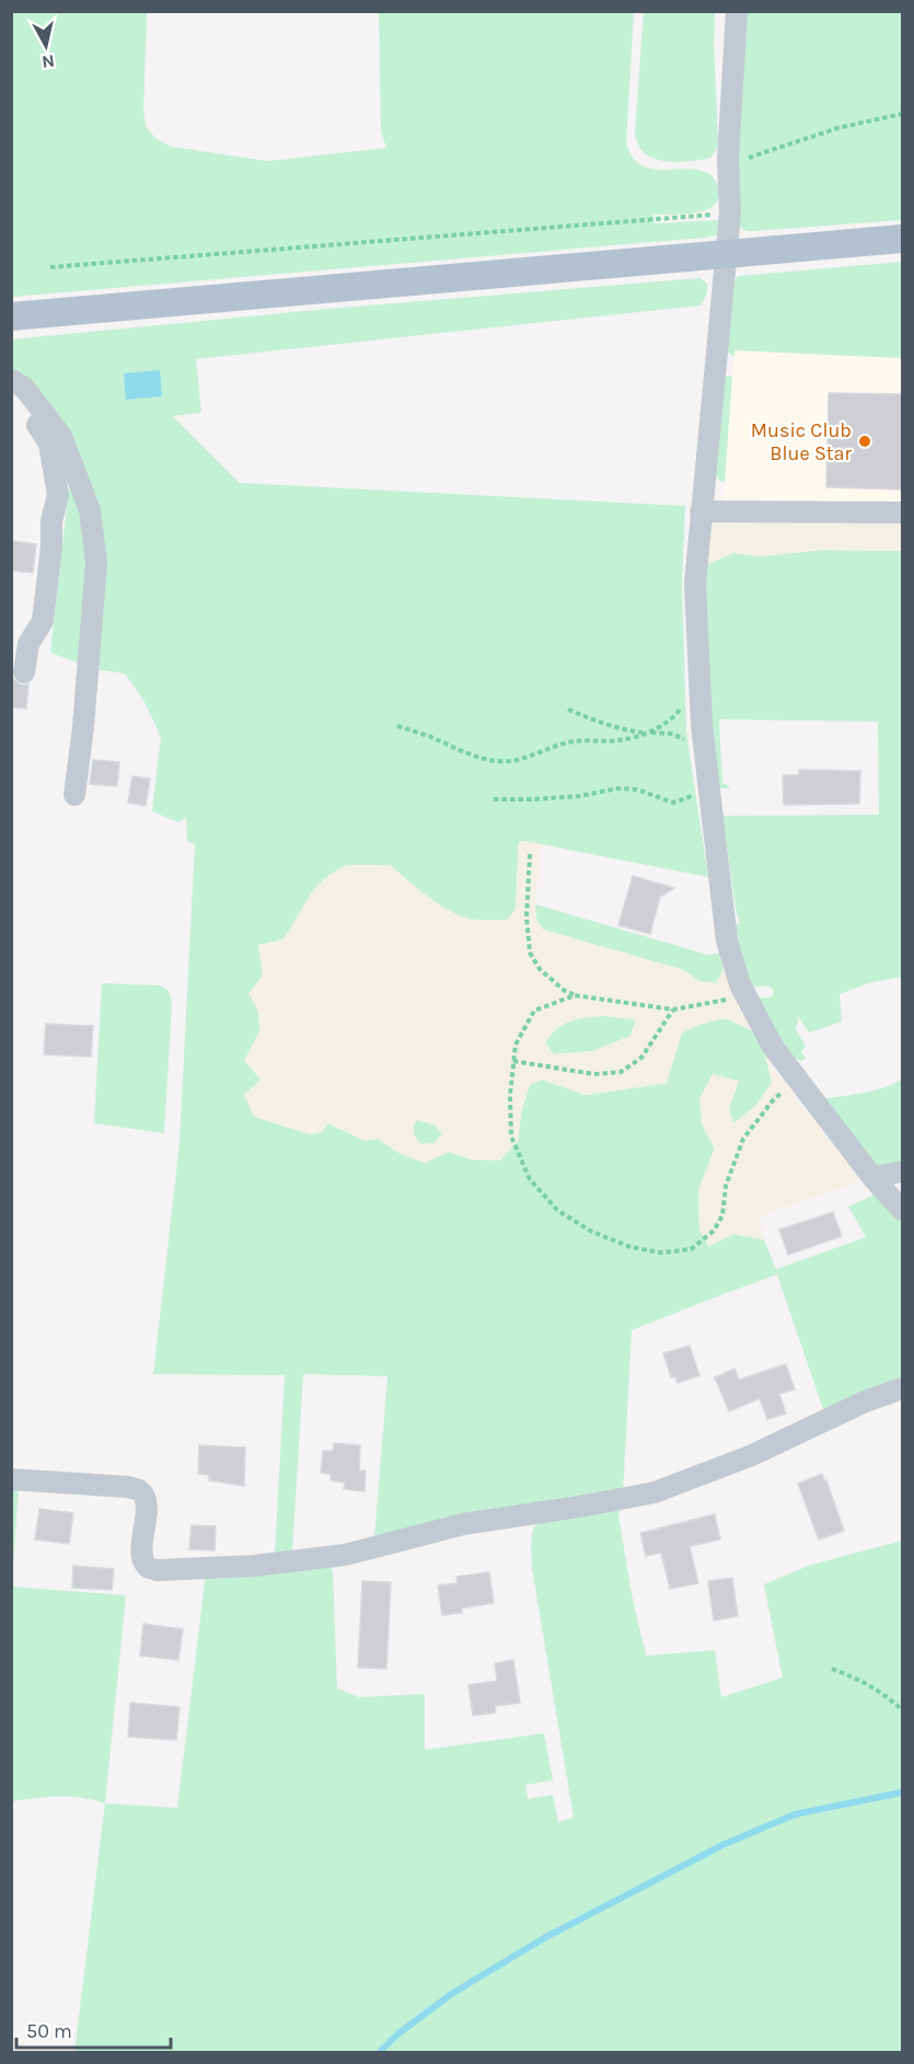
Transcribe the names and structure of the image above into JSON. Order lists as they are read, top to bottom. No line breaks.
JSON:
{"places":["Music Club Blue Star"],"scale_bar":"50 m","north":"bottom"}
